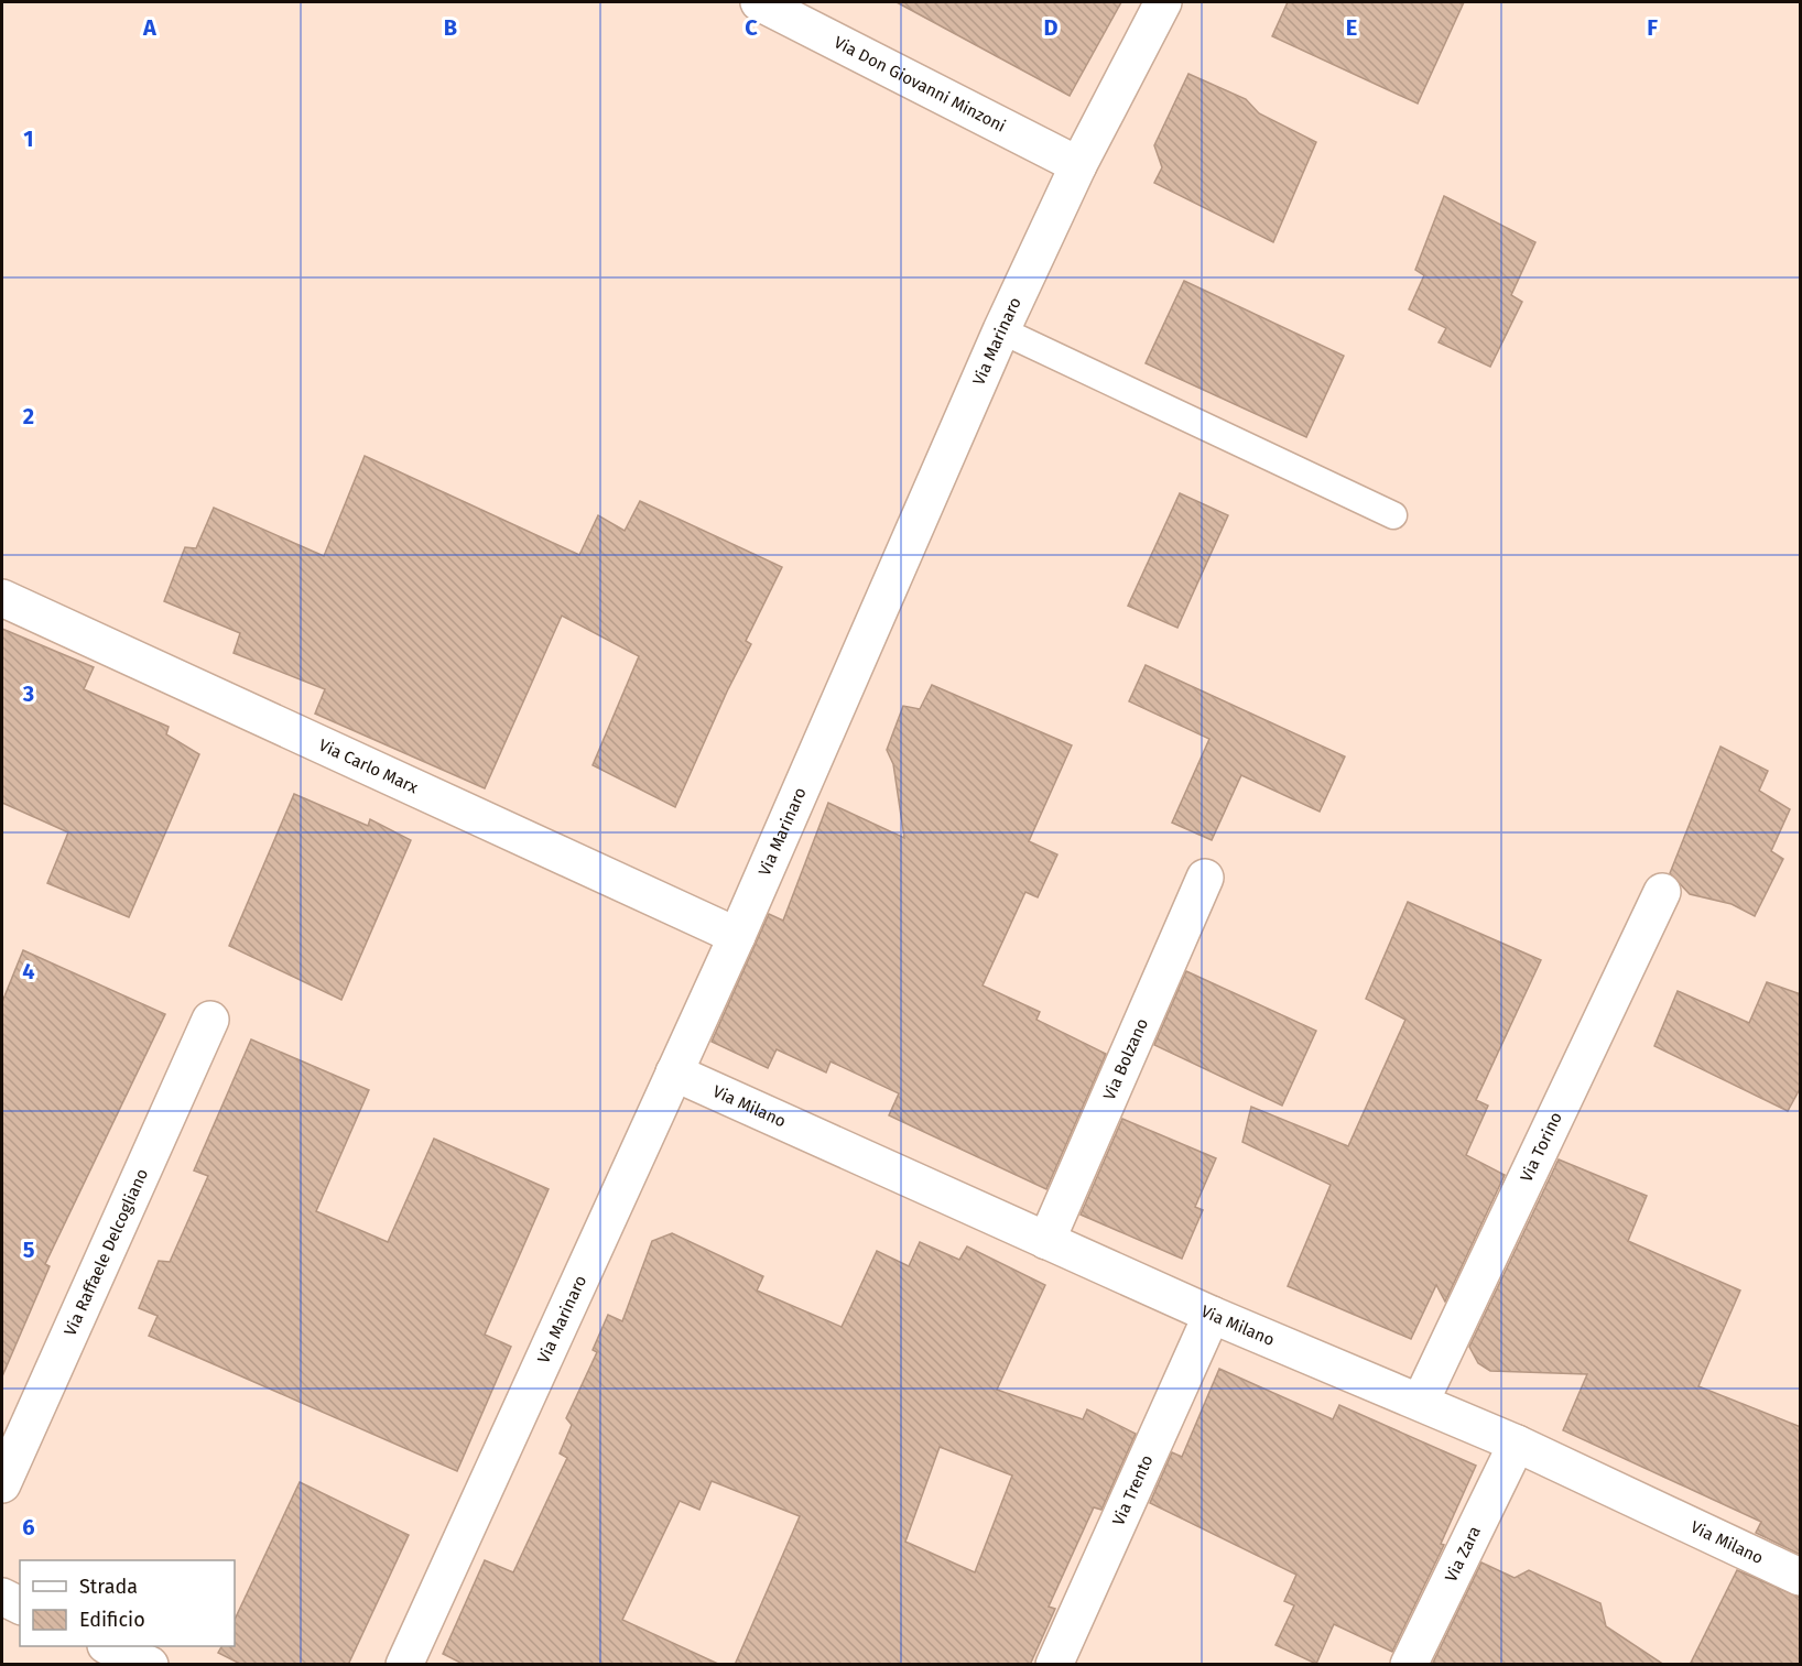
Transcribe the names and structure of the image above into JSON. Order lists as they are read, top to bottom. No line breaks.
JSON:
{"streets":{"street":["Via Don Giovanni Minzoni","Via Marinaro","Via Carlo Marx","Via Bolzano","Via Milano","Via Torino","Via Raffaele Delcogliano","Via Trento","Via Zara"]},"crossings":[["Via Don Giovanni Minzoni","Via Marinaro"],["Via Marinaro","Via Carlo Marx"],["Via Marinaro","Via Milano"],["Via Bolzano","Via Milano"],["Via Milano","Via Torino"],["Via Milano","Via Trento"],["Via Milano","Via Zara"]],"legend":["Strada","Edificio"],"grid":{"columns":["A","B","C","D","E","F"],"rows":["1","2","3","4","5","6"]}}
